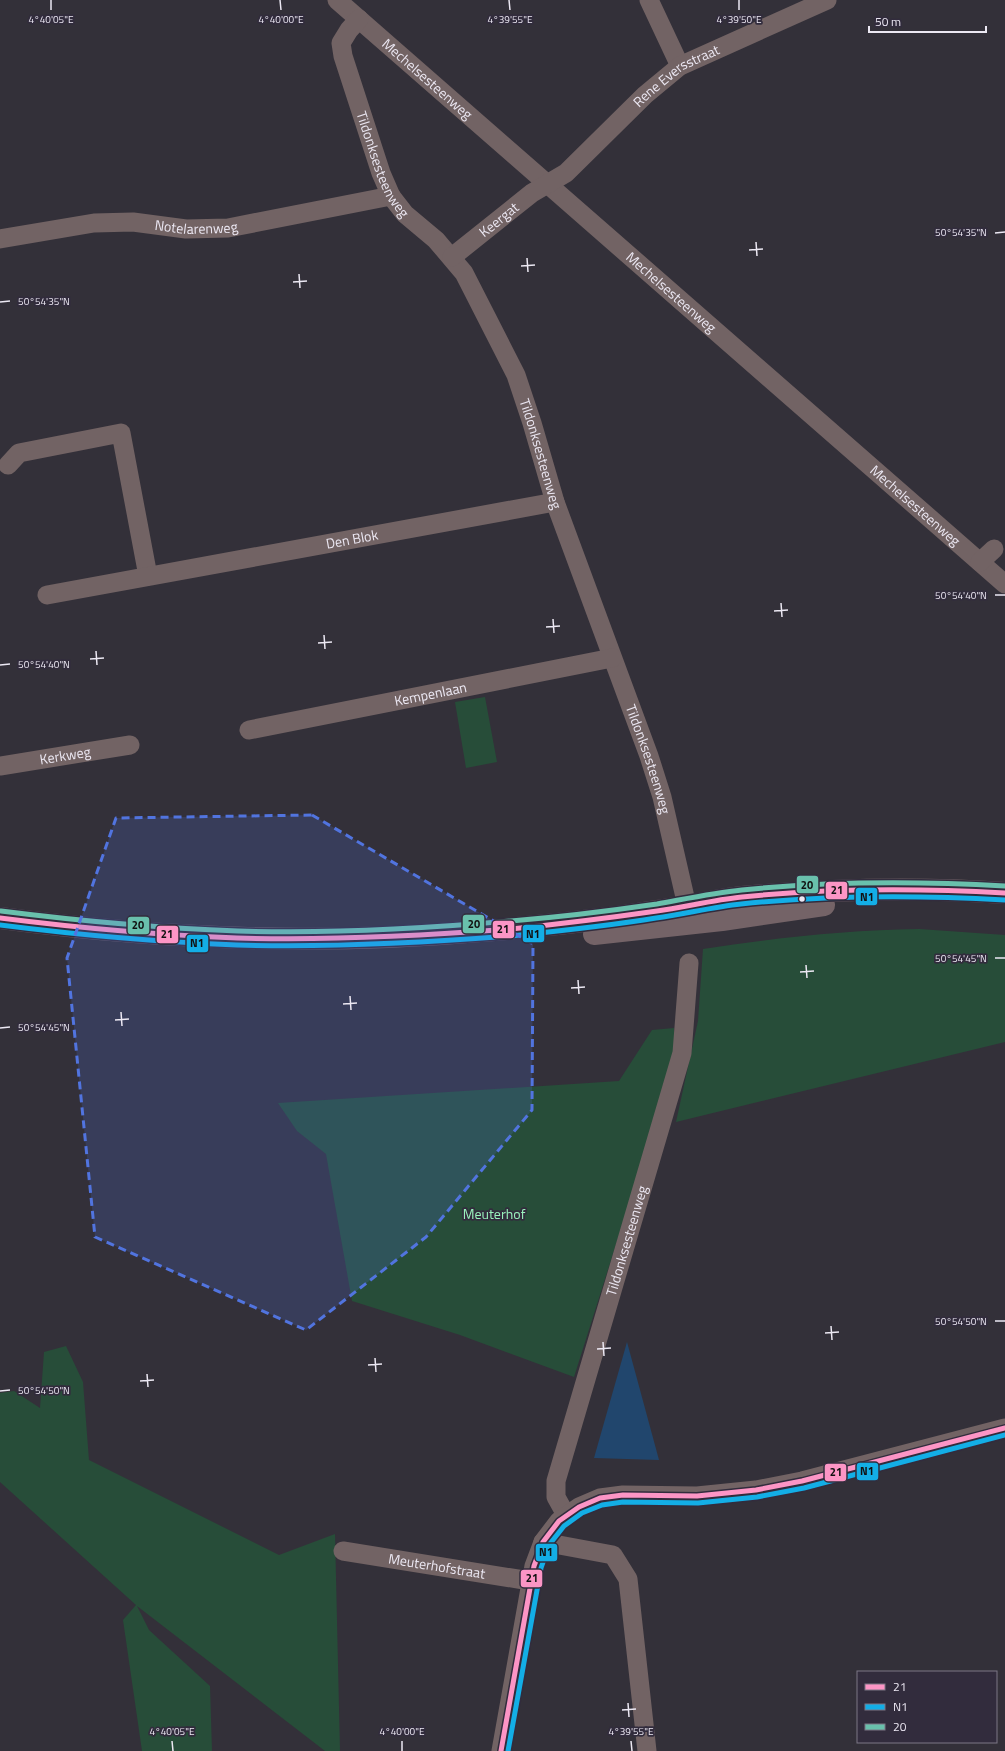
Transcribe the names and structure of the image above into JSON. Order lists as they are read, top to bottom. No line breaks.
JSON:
{"streets":{"street":["Rene Eversstraat","Mechelsesteenweg","Tildonksesteenweg","Keergat","Notelarenweg","Den Blok","Kempenlaan","Kerkweg","Meuterhofstraat"]},"crossings":[["Rene Eversstraat","Mechelsesteenweg"],["Rene Eversstraat","Keergat"],["Mechelsesteenweg","Tildonksesteenweg"],["Mechelsesteenweg","Keergat"],["Tildonksesteenweg","Keergat"],["Tildonksesteenweg","Notelarenweg"],["Tildonksesteenweg","Den Blok"],["Tildonksesteenweg","Kempenlaan"]],"parks":["Meuterhof"],"lines":["transit line 20","transit line 21","transit line N1"],"legend":["21","N1","20"],"scale_bar":"50 m","coordinates":["4°40'05\"E","4°40'00\"E","4°39'55\"E","4°39'50\"E","50°54'35\"N","50°54'40\"N","50°54'45\"N","50°54'50\"N"]}
